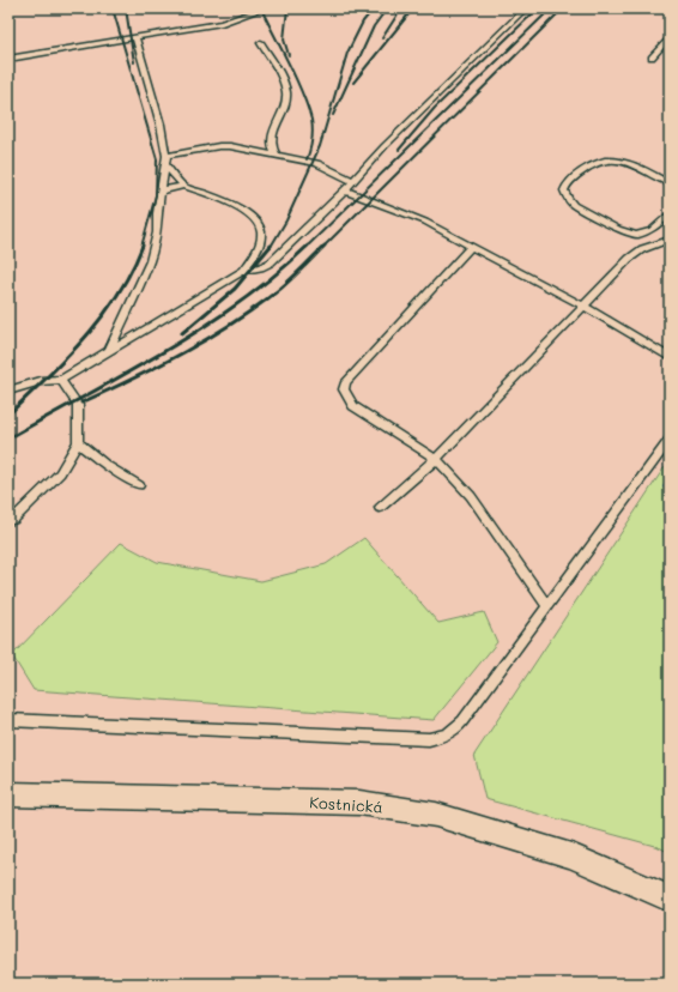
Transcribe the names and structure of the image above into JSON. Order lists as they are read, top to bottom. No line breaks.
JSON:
{"streets":{"street":["Kostnická"]}}
